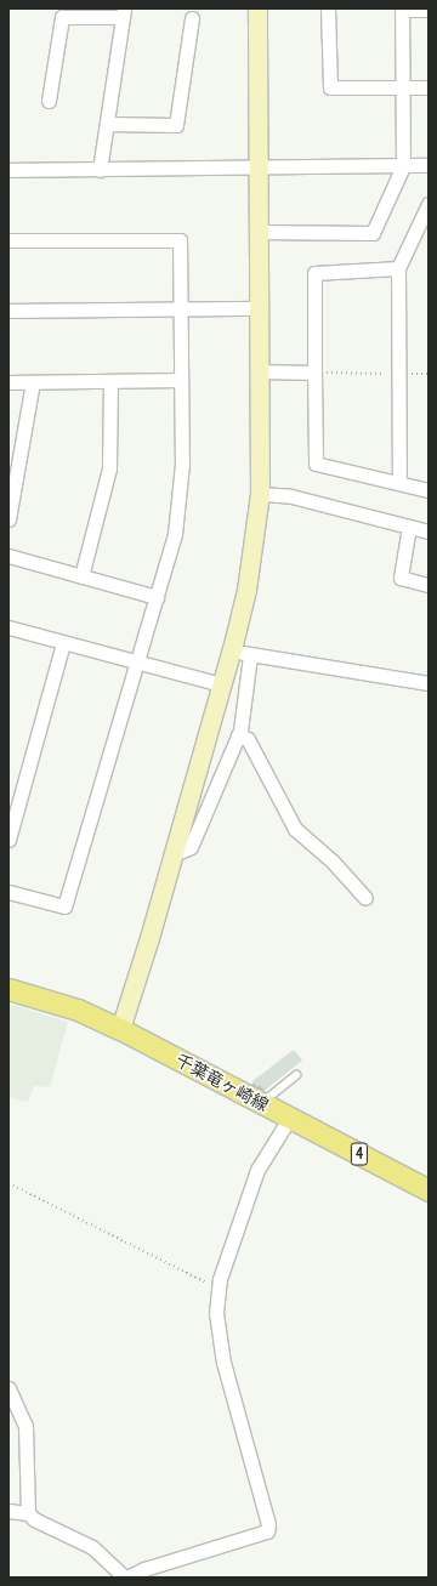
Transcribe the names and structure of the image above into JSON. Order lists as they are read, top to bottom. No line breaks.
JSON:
{"streets":{"main road":["千葉竜ヶ崎線","4"]}}
